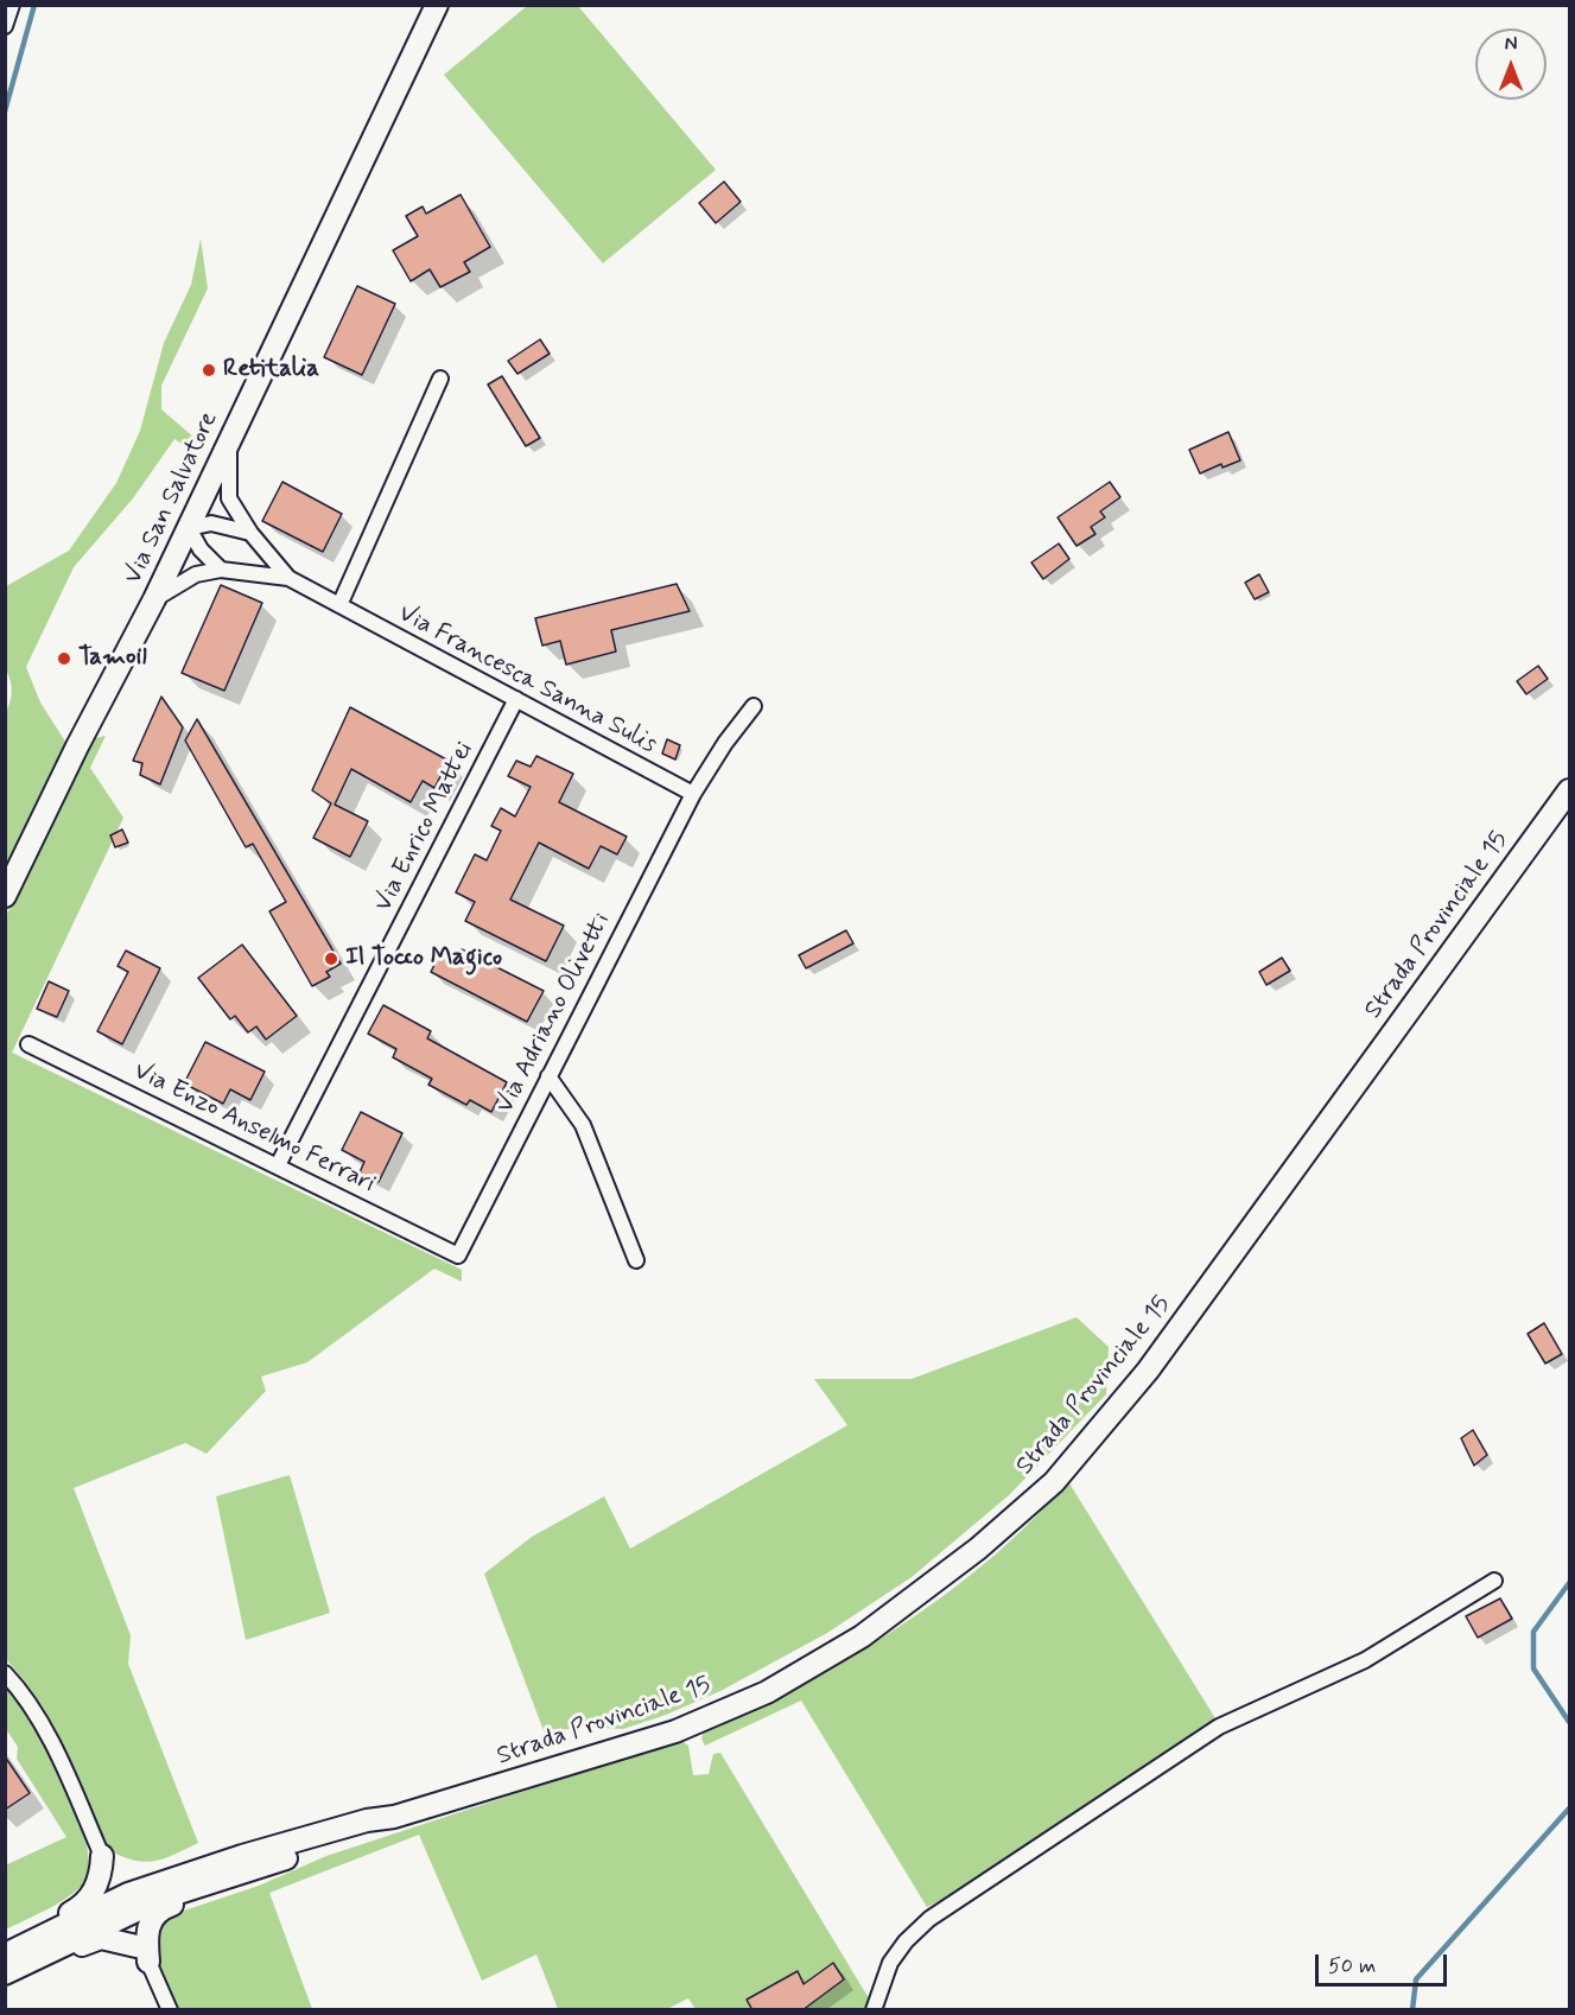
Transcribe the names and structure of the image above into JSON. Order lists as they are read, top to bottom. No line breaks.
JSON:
{"streets":{"main road":["Via San Salvatore","Strada Provinciale 15"],"street":["Via Francesca Sanna Sulis","Via Enrico Mattei","Via Adriano Olivetti","Via Enzo Anselmo Ferrari"]},"crossings":[["Via San Salvatore","Via Francesca Sanna Sulis"],["Via Francesca Sanna Sulis","Via Enrico Mattei"],["Via Francesca Sanna Sulis","Via Adriano Olivetti"],["Via Enrico Mattei","Via Enzo Anselmo Ferrari"],["Via Adriano Olivetti","Via Enzo Anselmo Ferrari"]],"places":["Retitalia","Tamoil","Il Tocco Magico"],"scale_bar":"50 m","north":"top"}
